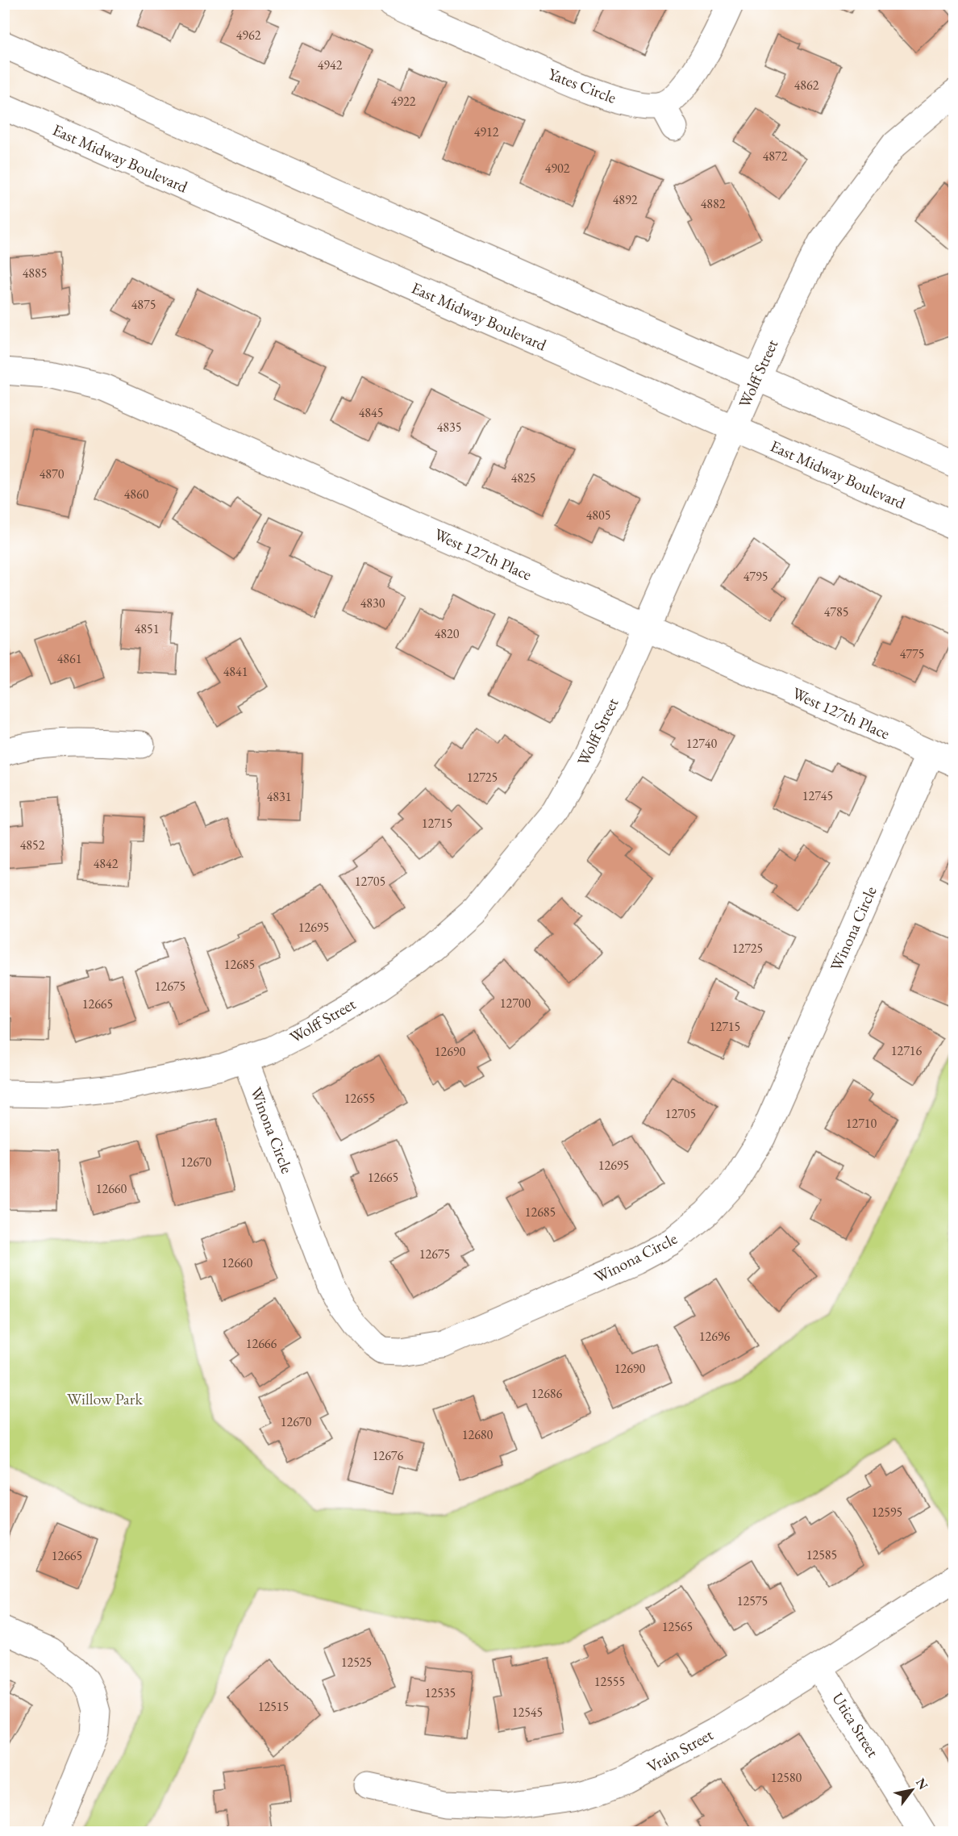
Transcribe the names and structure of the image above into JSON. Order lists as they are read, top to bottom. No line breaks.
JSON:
{"streets":{"street":["Yates Circle","East Midway Boulevard","Wolff Street","West 127th Place","Winona Circle","Utica Street","Vrain Street"]},"crossings":[["East Midway Boulevard","Wolff Street"],["Wolff Street","West 127th Place"],["Wolff Street","Winona Circle"],["West 127th Place","Winona Circle"],["Utica Street","Vrain Street"]],"parks":["Willow Park"],"house_numbers":["4962","4942","4862","4922","4912","4872","4902","4892","4882","4885","4875","4845","4835","4870","4825","4860","4805","4795","4830","4785","4851","4820","4775","4861","4841","12740","12725","12745","4831","12715","4852","4842","12705","12695","12725","12685","12675","12700","12665","12715","12716","12690","12655","12705","12710","12670","12695","12665","12660","12685","12675","12660","12696","12666","12690","12686","12670","12680","12676","12595","12585","12665","12575","12565","12525","12555","12535","12515","12545","12580"],"north":"top right"}
